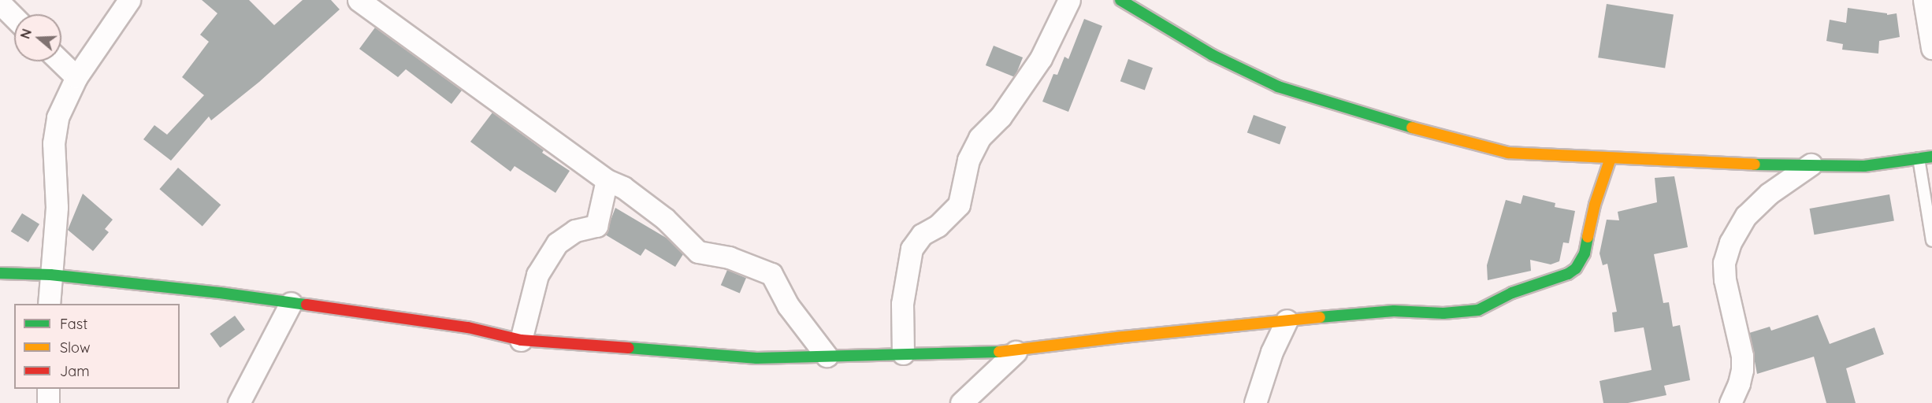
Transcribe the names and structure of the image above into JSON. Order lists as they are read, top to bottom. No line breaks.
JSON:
{"legend":["Fast","Slow","Jam"],"north":"left"}
